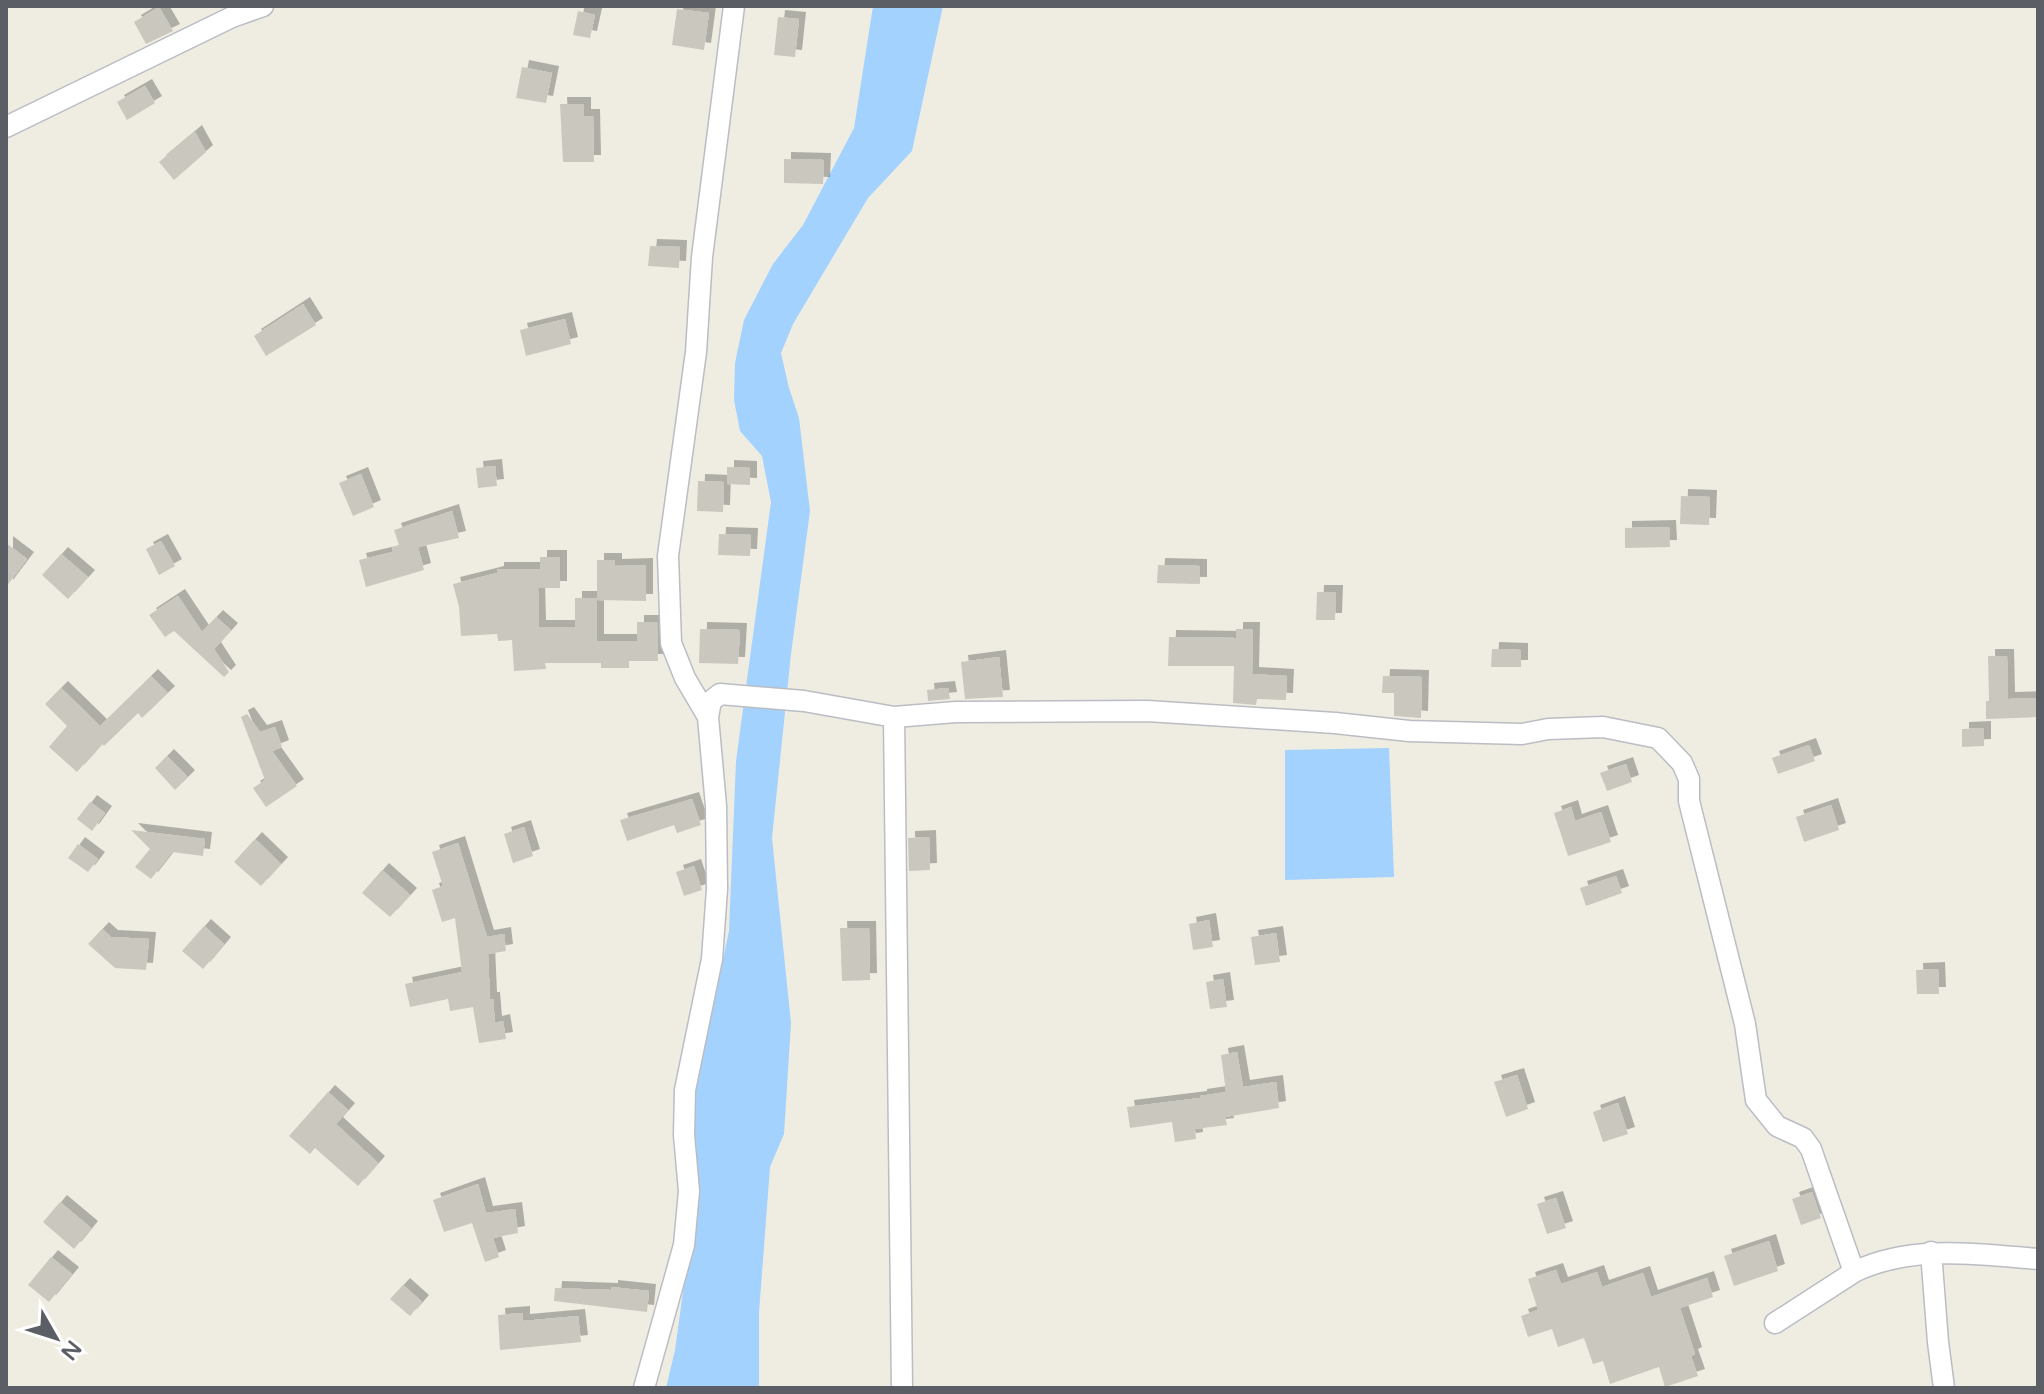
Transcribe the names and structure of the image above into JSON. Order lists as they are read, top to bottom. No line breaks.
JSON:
{"north":"bottom right"}
